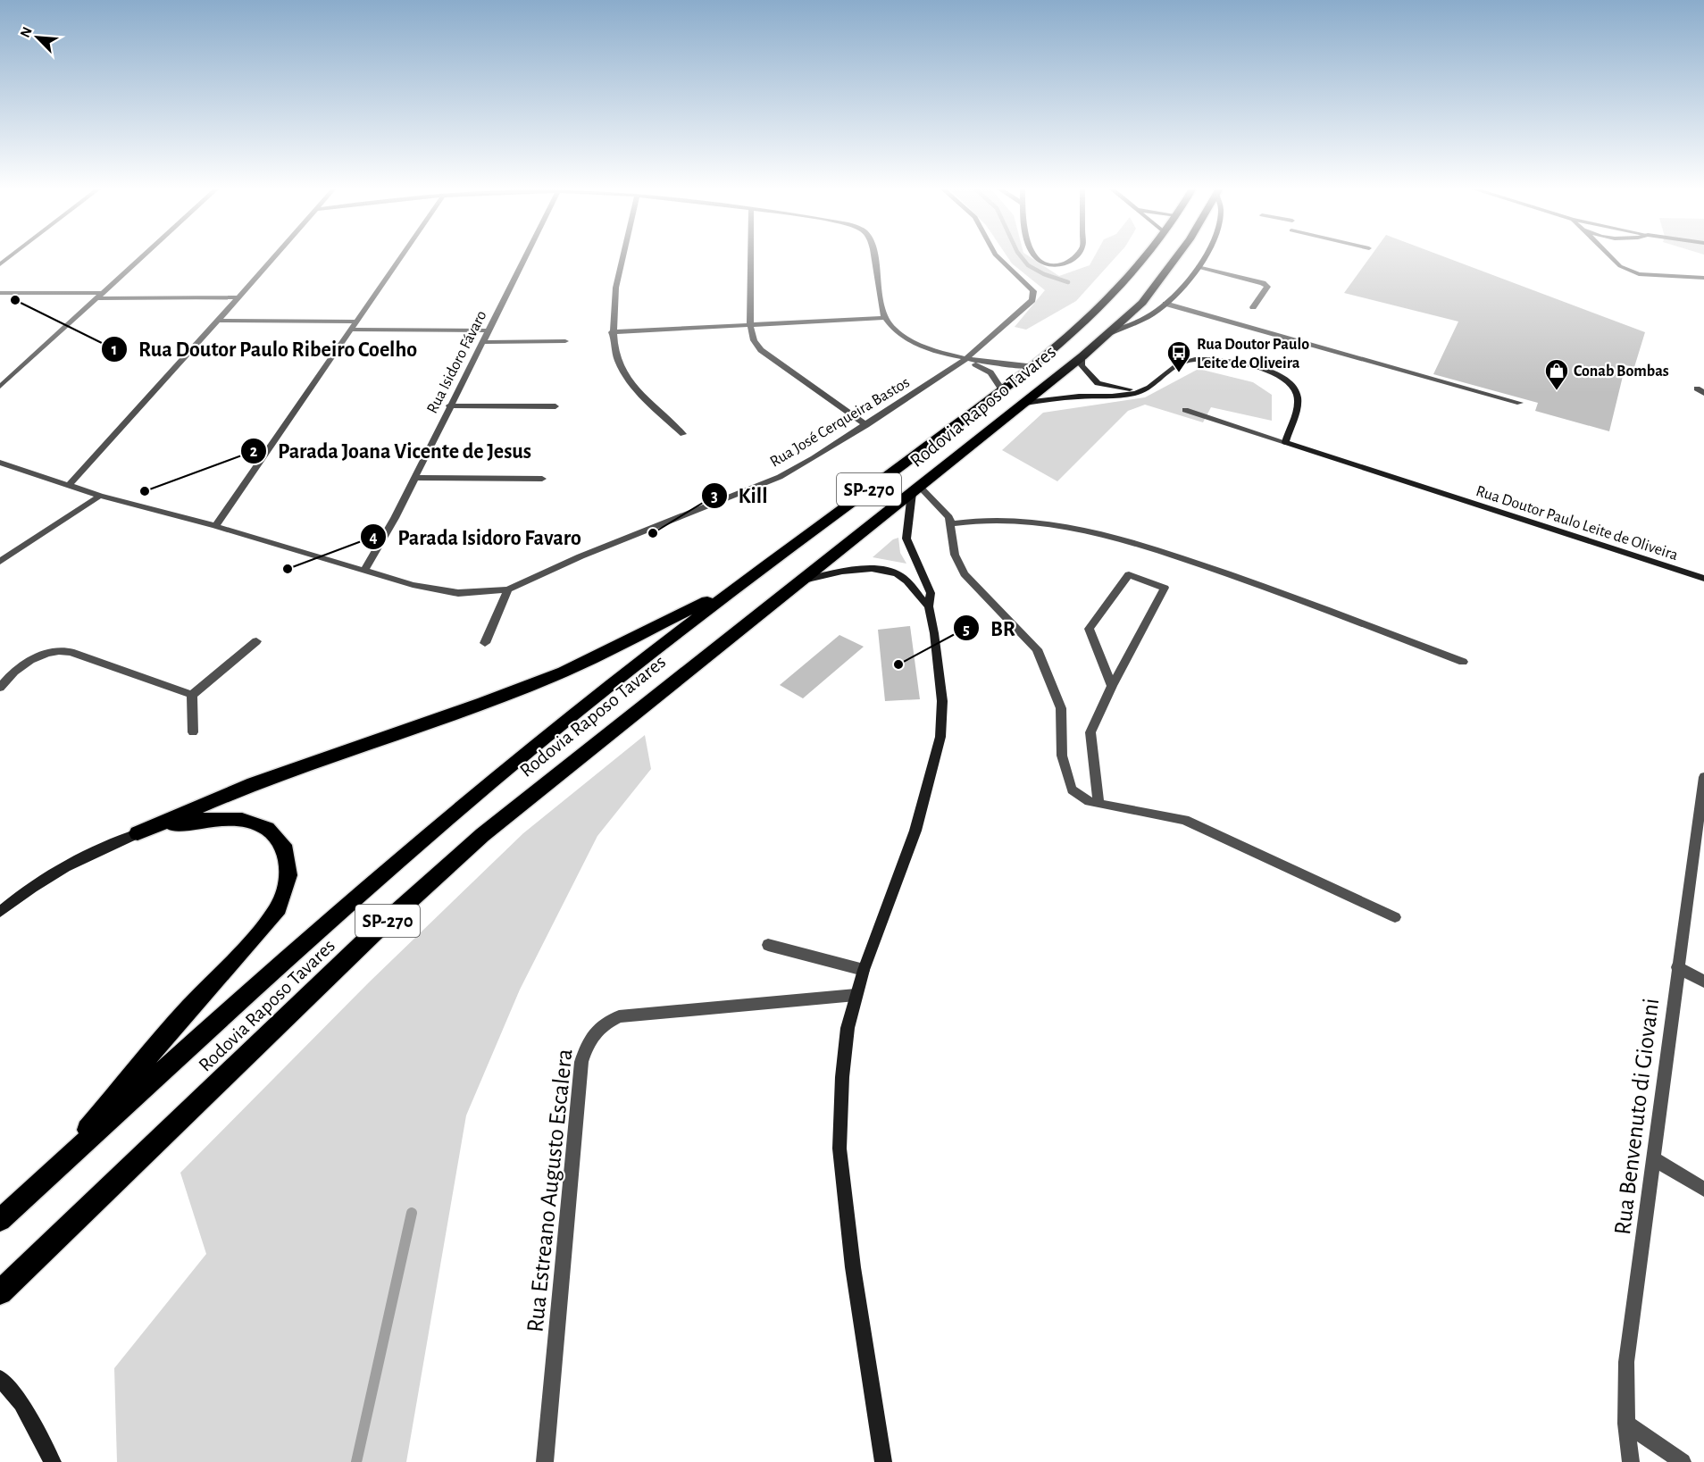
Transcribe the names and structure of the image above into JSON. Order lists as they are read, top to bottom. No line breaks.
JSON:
{"streets":{"highway":["Rodovia Raposo Tavares","SP-270"],"street":["Rua Isidoro Fávaro","Rua José Cerqueira Bastos","Rua Doutor Paulo Leite de Oliveira","Rua Benvenuto di Giovani","Rua Estreano Augusto Escalera"]},"places":{"other":["Rua Doutor Paulo Ribeiro Coelho","Parada Joana Vicente de Jesus","Kill","Parada Isidoro Favaro","BR"],"bus stop":["Rua Doutor Paulo Leite de Oliveira"],"shop":["Conab Bombas"]},"north":"top left"}
